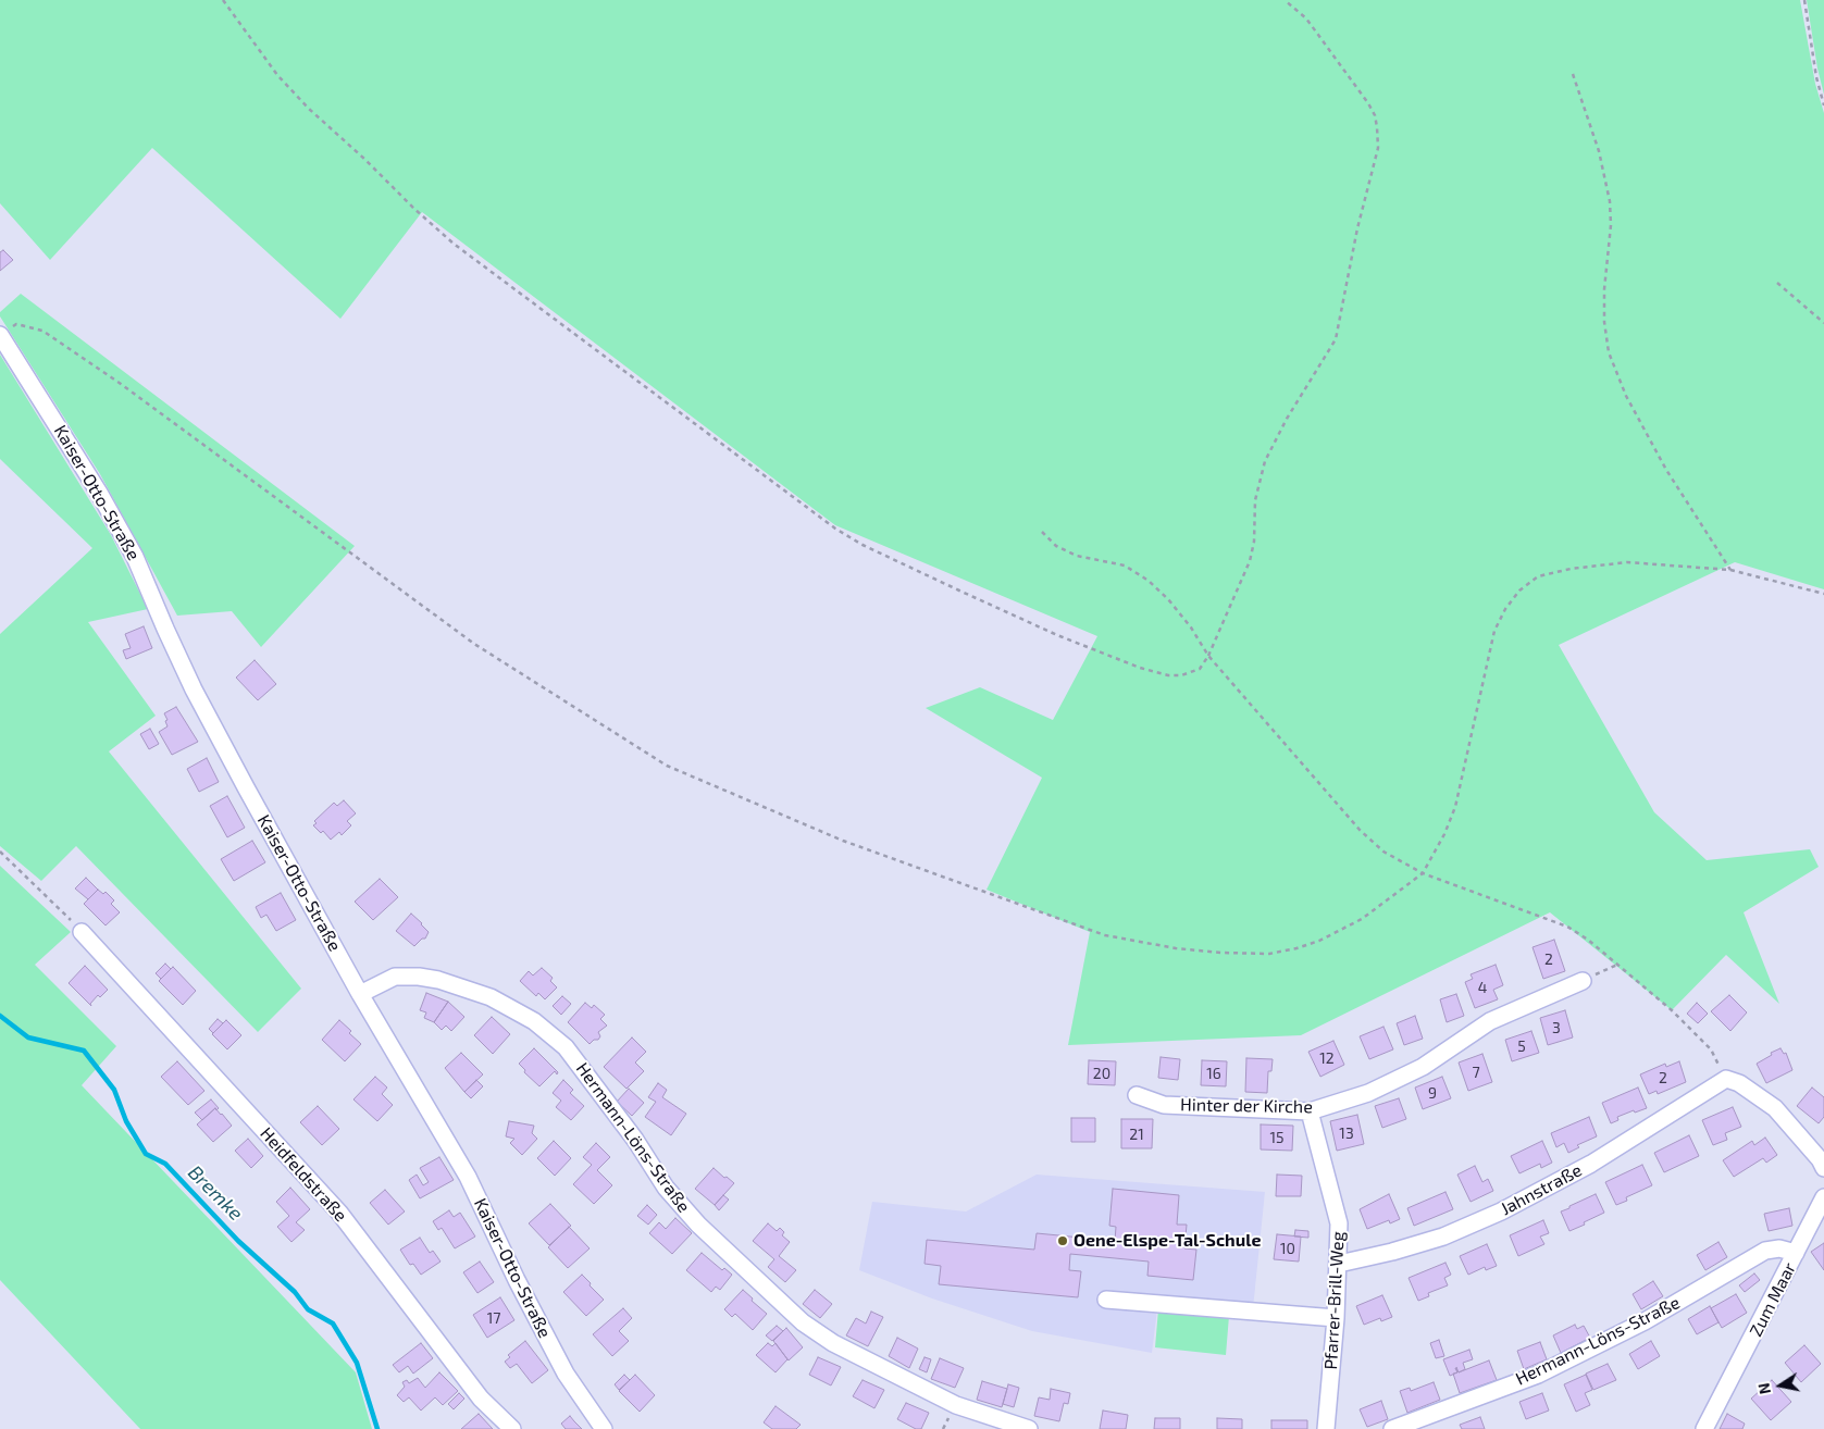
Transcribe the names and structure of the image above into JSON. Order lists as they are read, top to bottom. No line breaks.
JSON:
{"streets":{"street":["Kaiser-Otto-Straße","Hinter der Kirche","Hermann-Löns-Straße","Heidfeldstraße","Jahnstraße","Zum Maar","Pfarrer-Brill-Weg"]},"crossings":[["Kaiser-Otto-Straße","Hermann-Löns-Straße"],["Hinter der Kirche","Pfarrer-Brill-Weg"],["Hermann-Löns-Straße","Zum Maar"],["Jahnstraße","Pfarrer-Brill-Weg"]],"water":["Bremke"],"places":["Oene-Elspe-Tal-Schule"],"house_numbers":["2","4","3","5","12","7","20","16","2","9","13","21","15","10","17"],"north":"left"}
